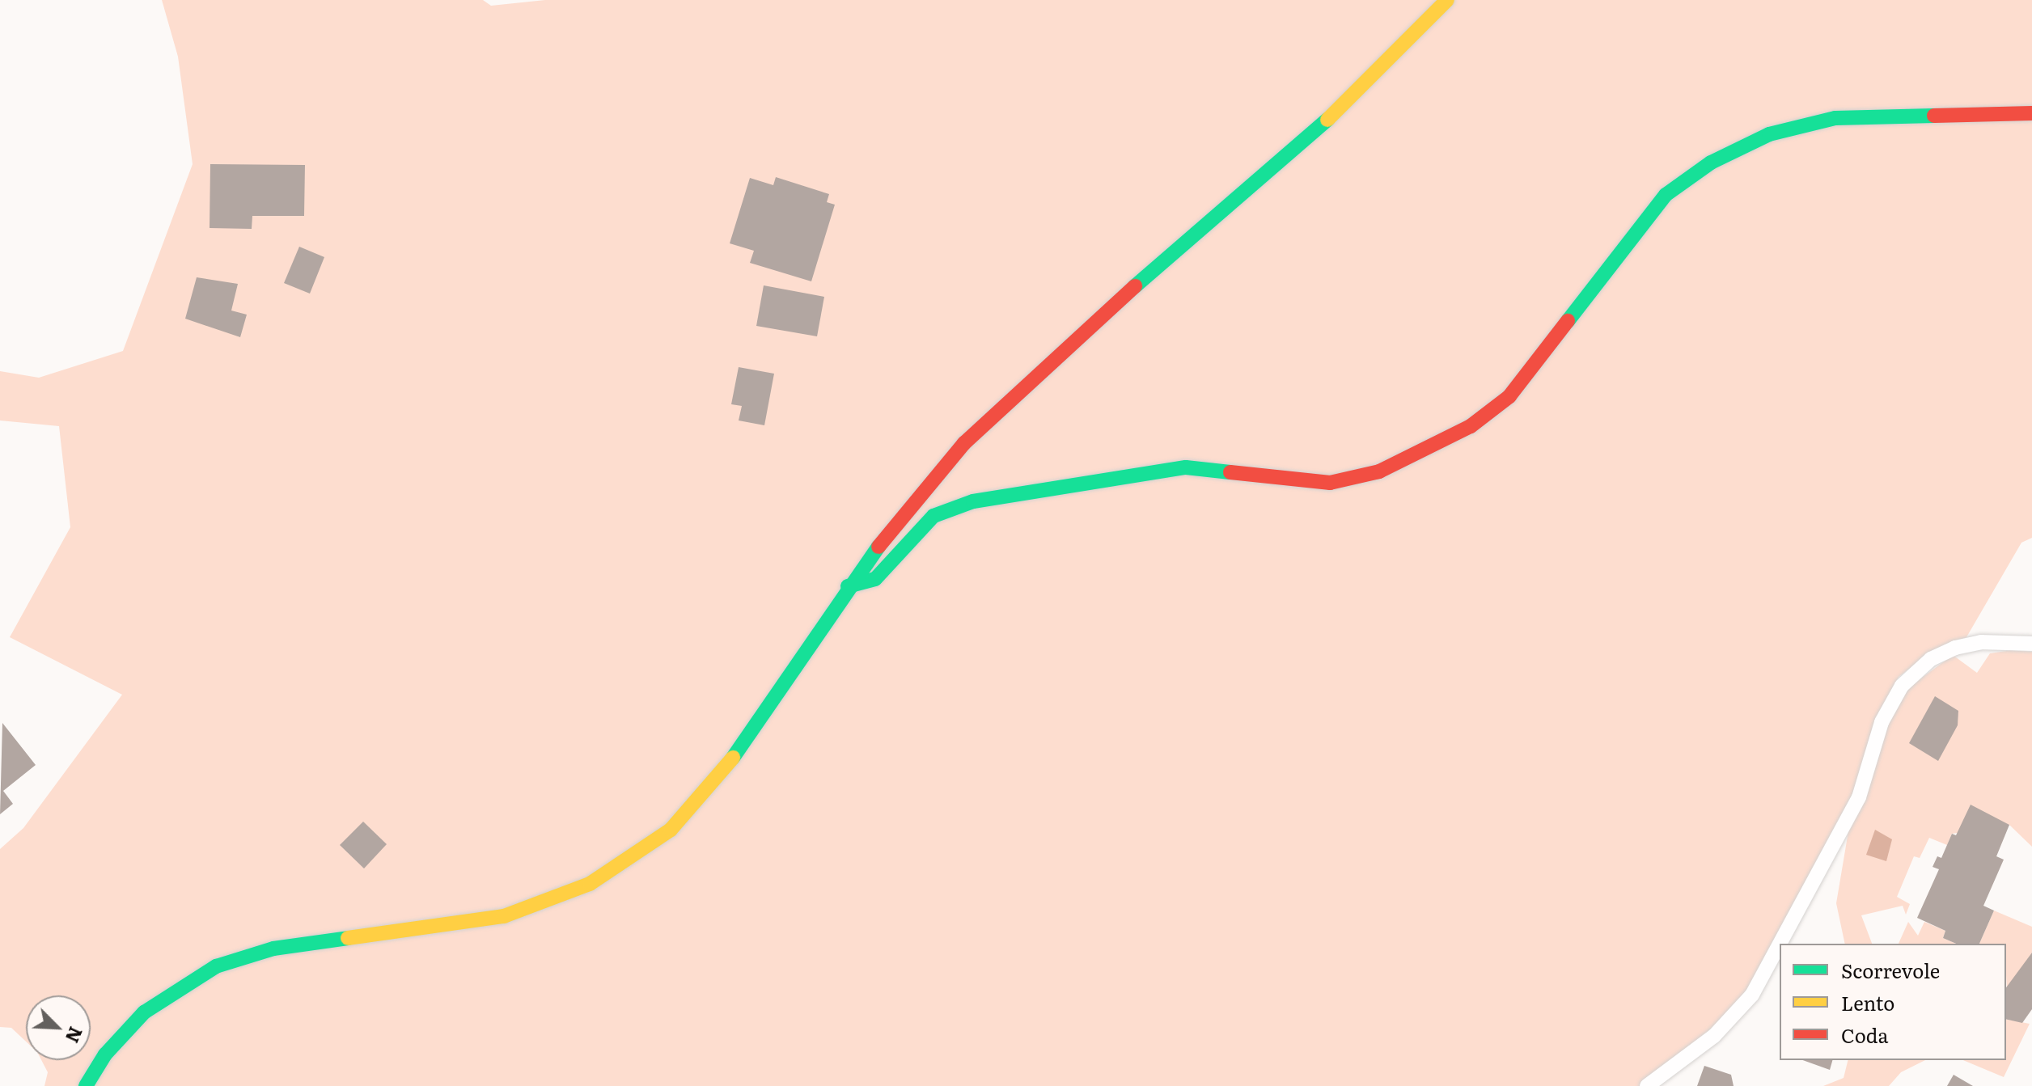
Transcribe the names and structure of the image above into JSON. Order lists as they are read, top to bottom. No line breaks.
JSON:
{"legend":["Scorrevole","Lento","Coda"],"north":"bottom right"}
